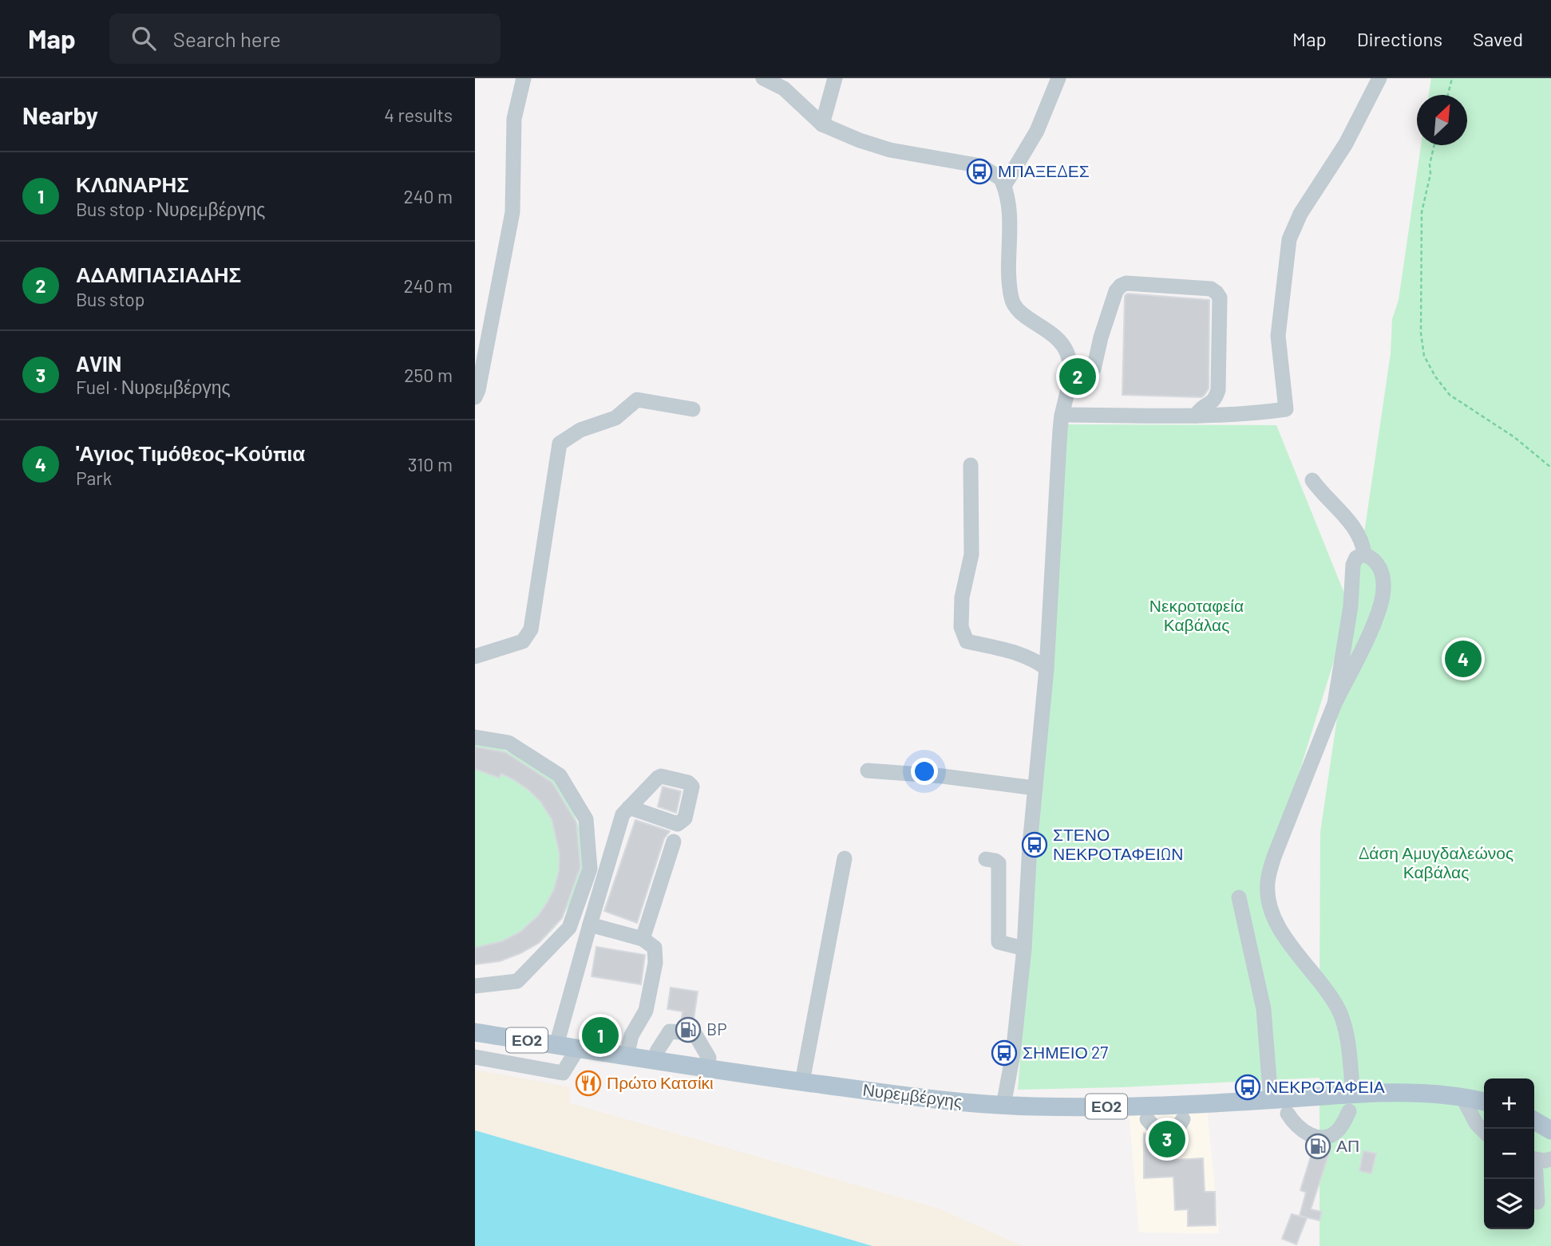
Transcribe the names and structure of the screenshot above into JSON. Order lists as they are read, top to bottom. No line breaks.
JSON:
{"streets":{"main road":["ΕΟ2","Νυρεμβέργης"]},"crossings":[["ΕΟ2","Νυρεμβέργης"]],"parks":["Νεκροταφεία Καβάλας","Δάση Αμυγδαλεώνος Καβάλας"],"places":{"bus stop":["ΜΠΑΞΕΔΕΣ","ΣΤΕΝΟ ΝΕΚΡΟΤΑΦΕΙΩΝ","ΣΗΜΕΙΟ 27","ΝΕΚΡΟΤΑΦΕΙΑ"],"fuel station":["BP","ΑΠ"],"restaurant":["Πρώτο Κατσίκι"]},"north":"top right","page":{"header":"Map","search":"Search here","nav":["Map","Directions","Saved"],"heading":["Nearby","4 results"],"list":[{"mark":"1","name":"ΚΛΩΝΑΡΗΣ","note":"Bus stop · Νυρεμβέργης","value":"240 m"},{"mark":"2","name":"ΑΔΑΜΠΑΣΙΑΔΗΣ","note":"Bus stop","value":"240 m"},{"mark":"3","name":"AVIN","note":"Fuel · Νυρεμβέργης","value":"250 m"},{"mark":"4","name":"'Αγιος Τιμόθεος-Κούπια","note":"Park","value":"310 m"}],"pins":["2","4","1","3"],"map_buttons":["+","−"]}}
